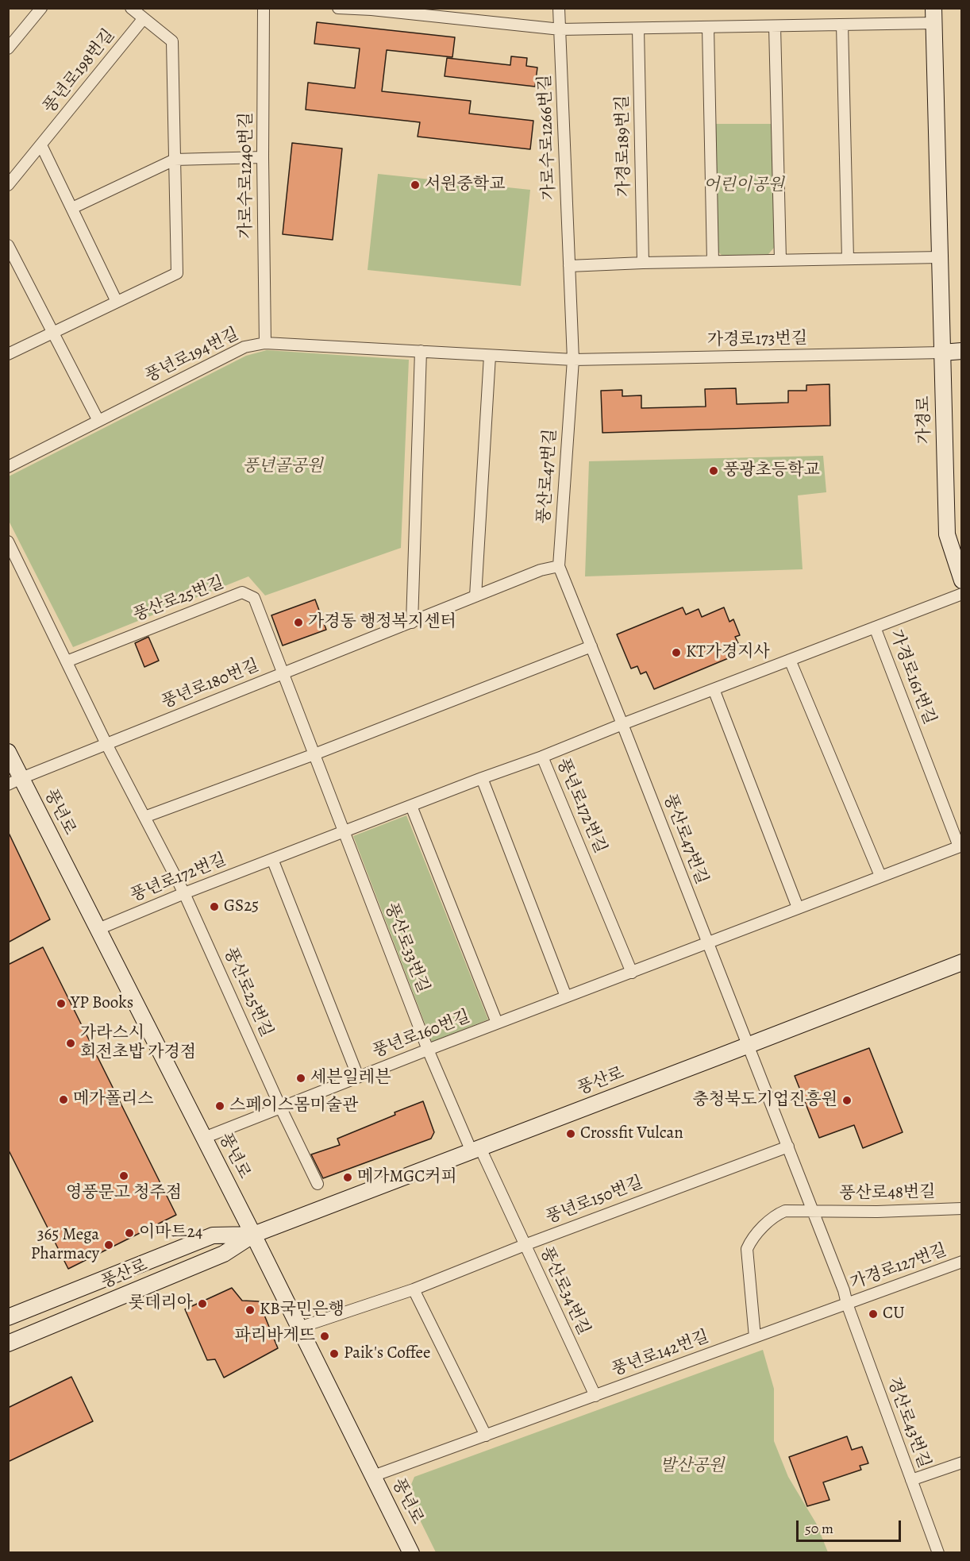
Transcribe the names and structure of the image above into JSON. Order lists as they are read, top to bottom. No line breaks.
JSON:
{"streets":{"street":["풍년로198번길","가로수로1266번길","가경로189번길","가로수로1240번길","가경로173번길","풍년로194번길","가경로","풍산로47번길","풍산로25번길","가경로161번길","풍년로180번길","풍년로172번길","풍년로","풍산로33번길","풍년로160번길","풍산로","풍산로48번길","풍년로150번길","가경로127번길","풍산로34번길","풍년로142번길","경산로43번길"]},"crossings":[["가로수로1266번길","가경로173번길"],["가로수로1266번길","풍년로194번길"],["가로수로1266번길","풍산로47번길"],["가로수로1240번길","풍년로194번길"],["가경로173번길","풍년로194번길"],["가경로173번길","가경로"],["가경로173번길","풍산로47번길"],["풍년로194번길","풍산로47번길"],["풍산로47번길","가경로161번길"],["풍산로47번길","풍년로180번길"],["풍산로47번길","풍년로172번길"],["풍산로47번길","풍년로160번길"],["풍산로47번길","풍산로"],["풍산로25번길","풍년로180번길"],["풍산로25번길","풍년로172번길"],["풍산로25번길","풍산로33번길"],["풍산로25번길","풍년로160번길"],["가경로161번길","풍년로172번길"],["가경로161번길","풍년로160번길"],["풍년로180번길","풍년로"],["풍년로180번길","풍산로33번길"],["풍년로172번길","풍년로"],["풍년로172번길","풍산로33번길"],["풍년로172번길","풍년로160번길"],["풍년로","풍년로160번길"],["풍년로","풍산로"],["풍년로","풍년로150번길"],["풍년로","풍년로142번길"],["풍산로33번길","풍년로160번길"],["풍산로33번길","풍산로"],["풍산로33번길","풍산로34번길"],["풍산로","풍산로34번길"],["풍산로48번길","풍년로142번길"],["풍년로150번길","풍산로34번길"],["가경로127번길","풍년로142번길"],["가경로127번길","경산로43번길"],["풍산로34번길","풍년로142번길"],["풍년로142번길","경산로43번길"]],"parks":["어린이공원","풍년골공원","발산공원"],"places":["서원중학교","풍광초등학교","가경동 행정복지센터","KT가경지사","GS25","YP Books","가라스시 회전초밥 가경점","세븐일레븐","메가폴리스","충청북도기업진흥원","스페이스몸미술관","Crossfit Vulcan","영풍문고 청주점","메가MGC커피","이마트24","365 Mega Pharmacy","롯데리아","KB국민은행","CU","파리바게뜨","Paik's Coffee"],"scale_bar":"50 m"}
